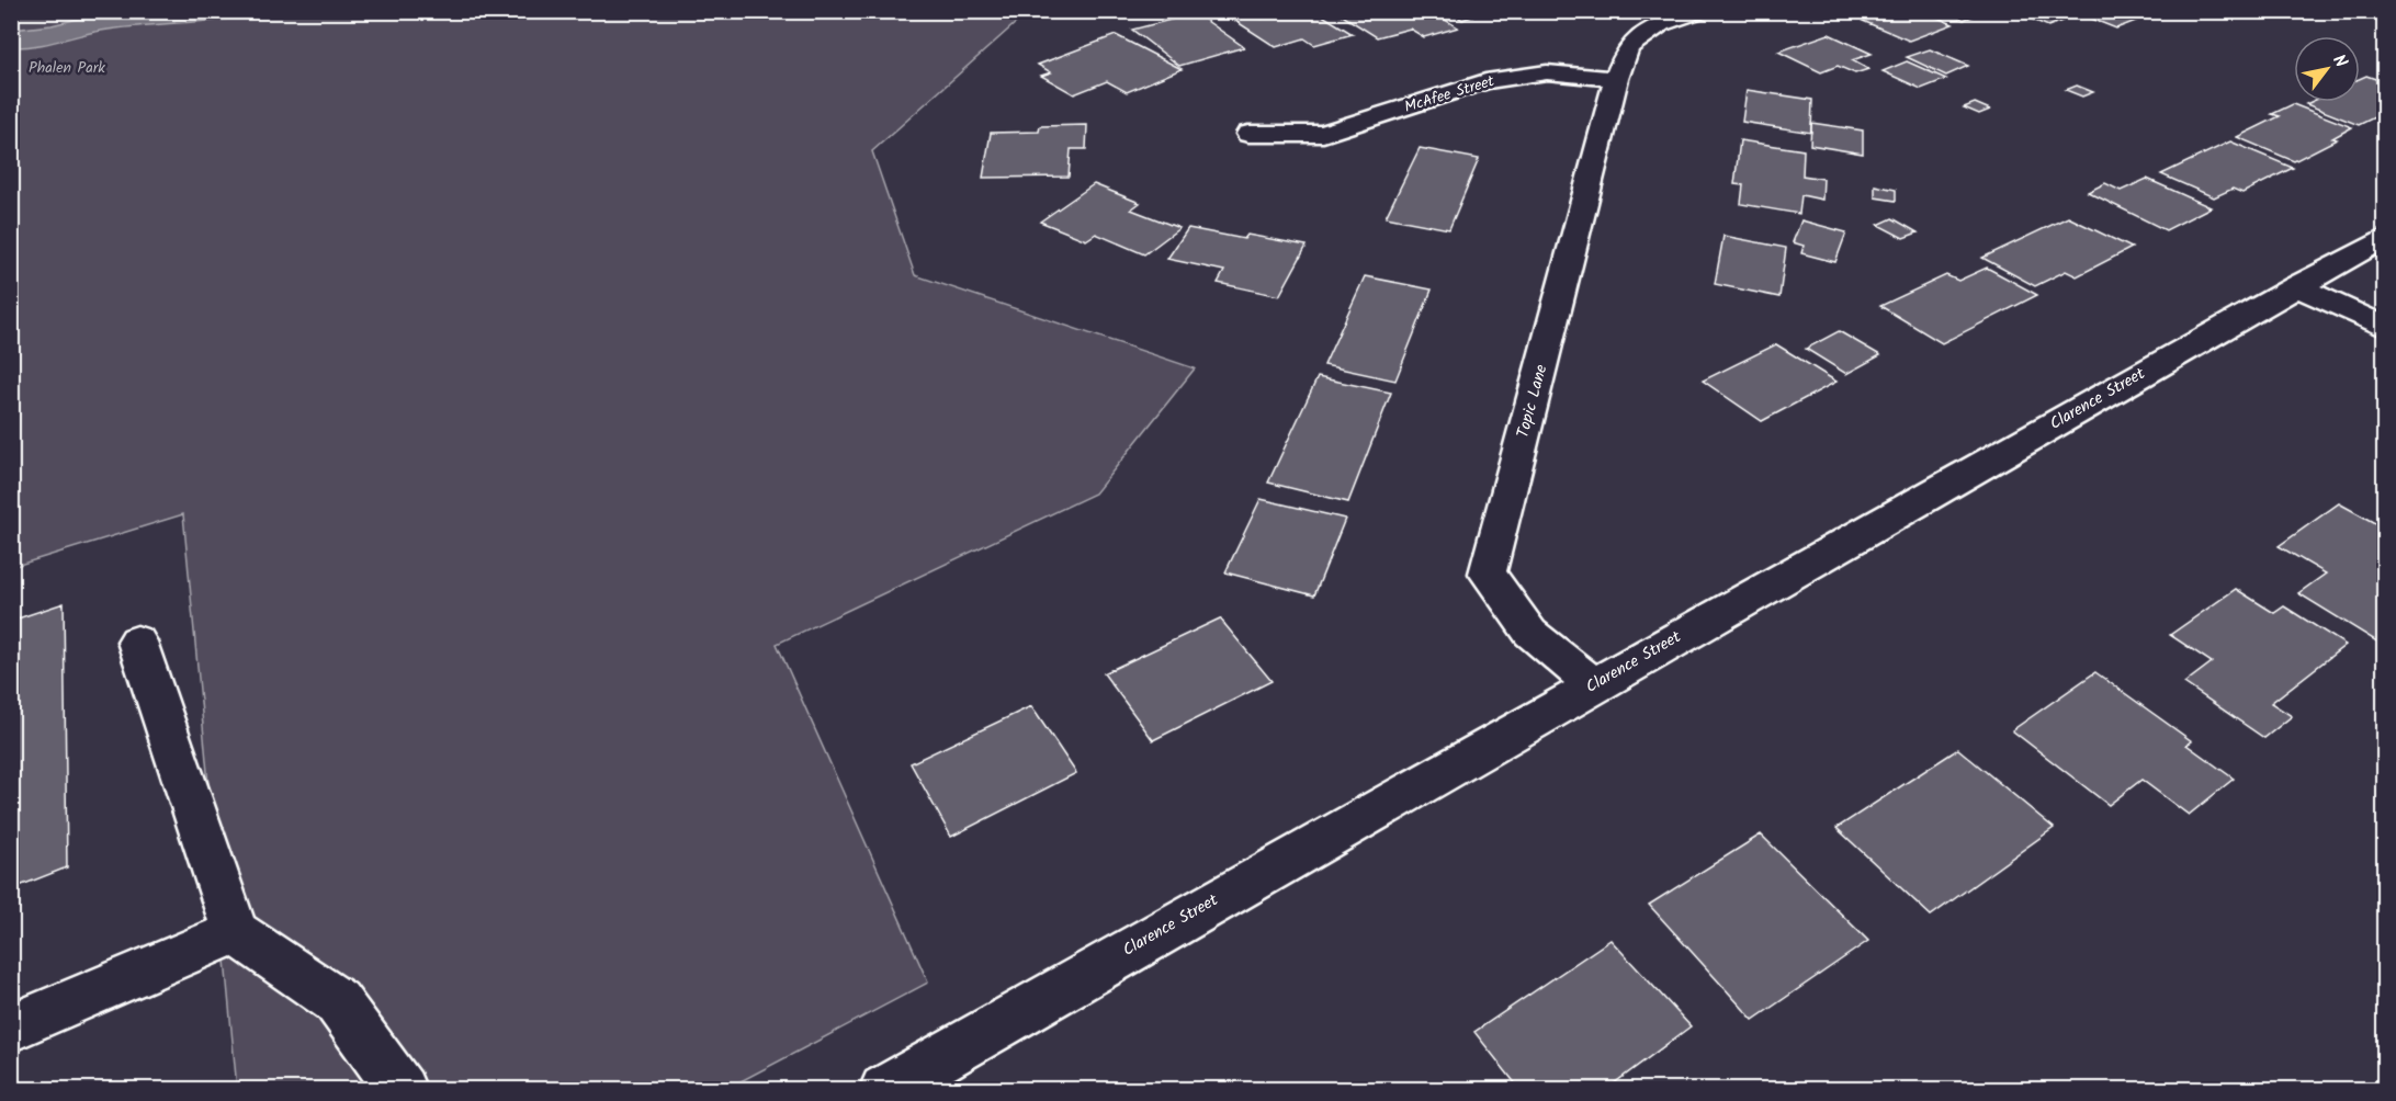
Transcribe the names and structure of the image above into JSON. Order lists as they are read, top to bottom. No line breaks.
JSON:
{"streets":{"street":["McAfee Street","Clarence Street","Topic Lane"]},"crossings":[["McAfee Street","Topic Lane"],["Clarence Street","Topic Lane"]],"parks":["Phalen Park"],"north":"top right"}
